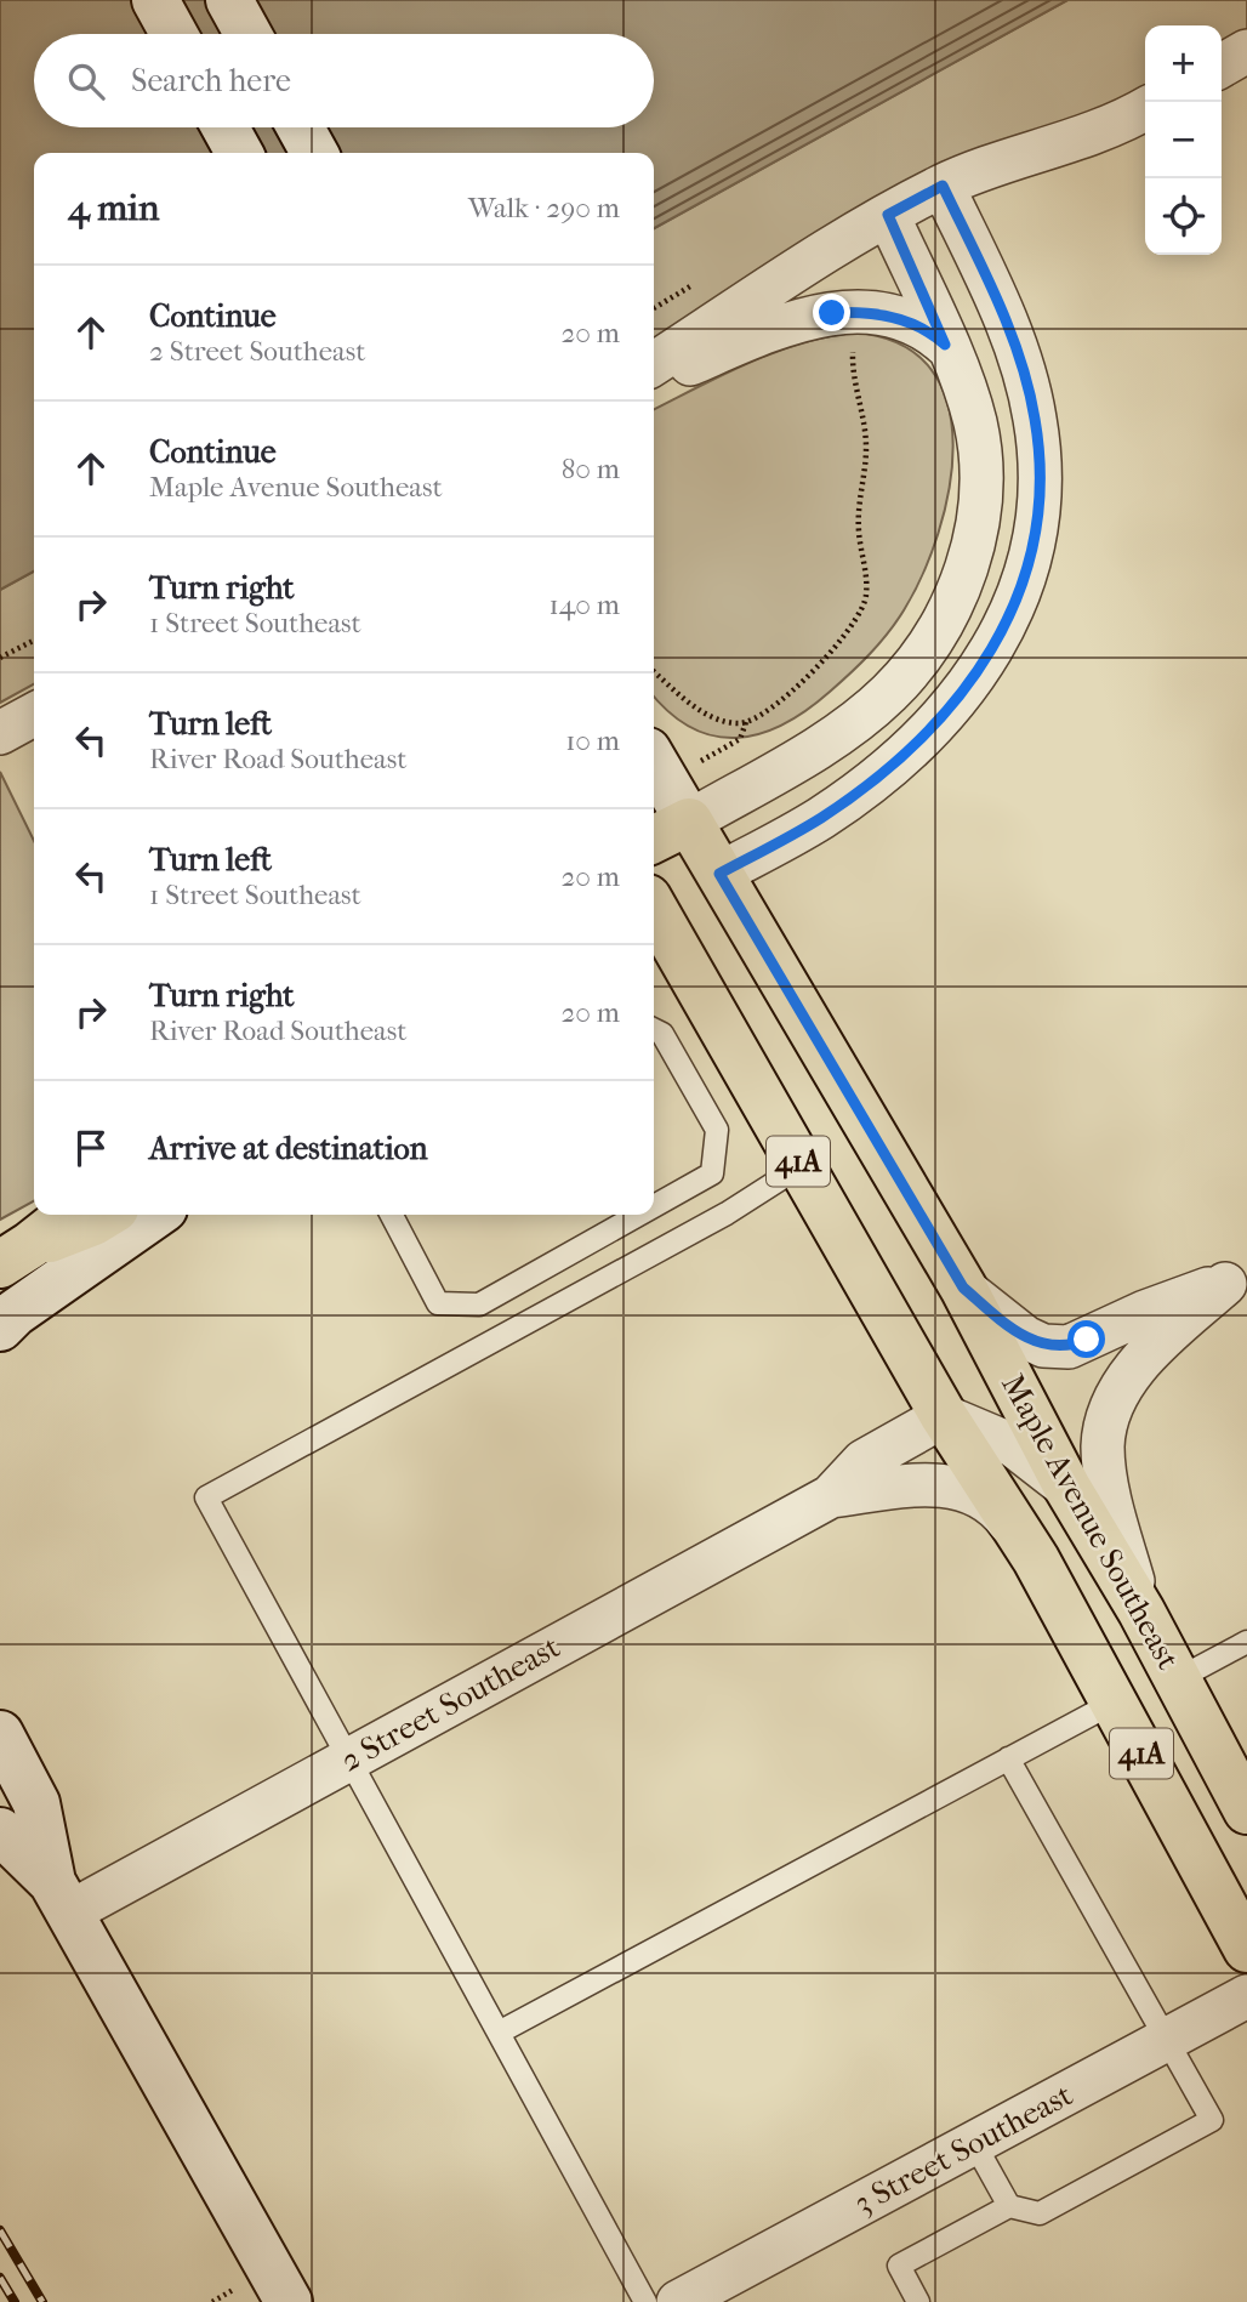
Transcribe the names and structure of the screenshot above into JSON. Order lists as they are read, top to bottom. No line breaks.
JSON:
{"streets":{"main road":["41A","Maple Avenue Southeast"],"street":["2 Street Southeast","3 Street Southeast"]},"crossings":[["41A","Maple Avenue Southeast"],["Maple Avenue Southeast","2 Street Southeast"]],"page":{"map_buttons":["+","−"],"search":"Search here","heading":["4 min","Walk · 290 m"],"list":[["Continue","2 Street Southeast","20 m"],["Continue","Maple Avenue Southeast","80 m"],["Turn right","1 Street Southeast","140 m"],["Turn left","River Road Southeast","10 m"],["Turn left","1 Street Southeast","20 m"],["Turn right","River Road Southeast","20 m"],"Arrive at destination"]}}
